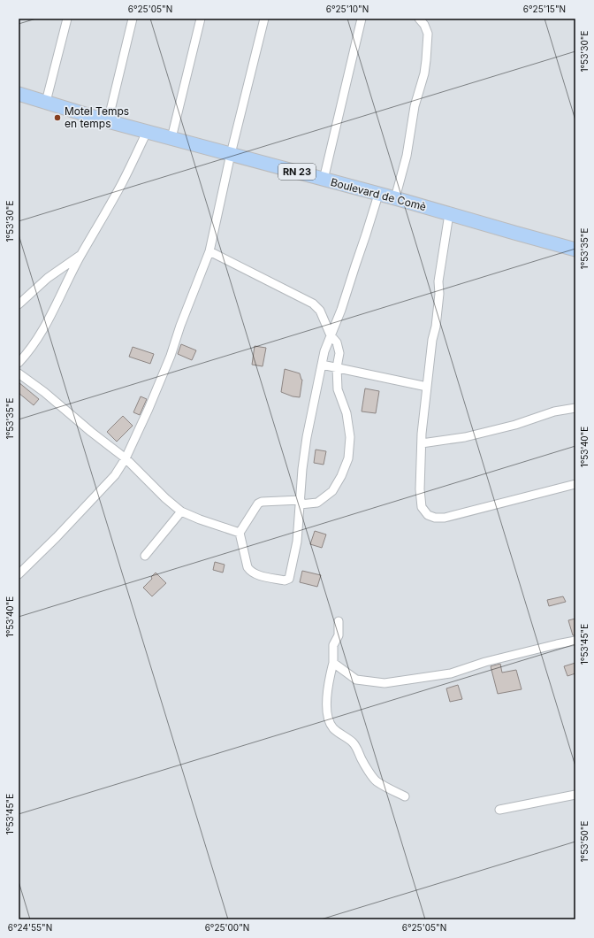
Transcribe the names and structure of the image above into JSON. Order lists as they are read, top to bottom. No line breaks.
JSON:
{"streets":{"main road":["RN 23","Boulevard de Comè"]},"places":["Motel Temps en temps"],"coordinates":["6°25'05\"N","6°25'10\"N","6°25'15\"N","1°53'30\"E","1°53'35\"E","1°53'40\"E","1°53'45\"E","1°53'50\"E","6°24'55\"N","6°25'00\"N"]}
